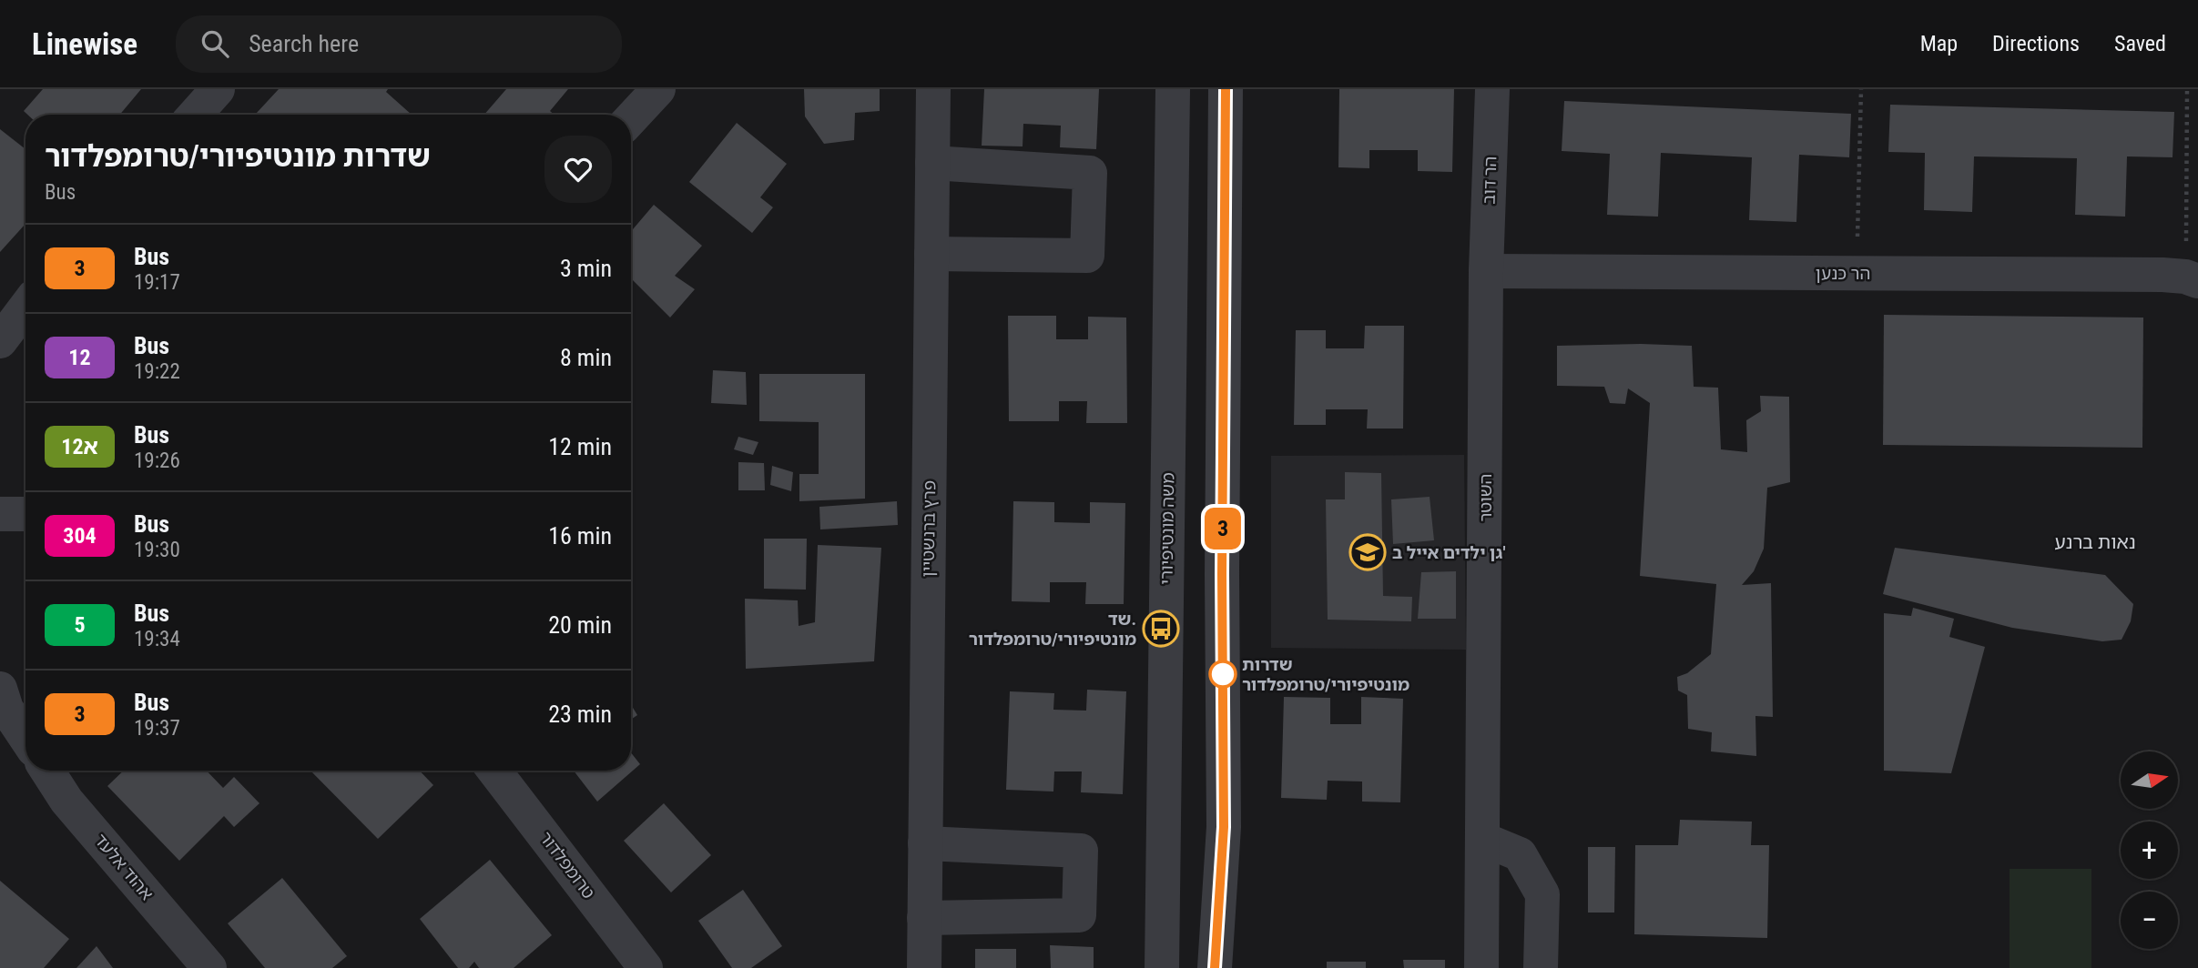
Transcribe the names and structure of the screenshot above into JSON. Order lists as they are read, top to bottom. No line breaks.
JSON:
{"streets":{"street":["הר דוב","הר כנען","השוטר","פרץ ברנשטיין","משה מונטיפיורי","טרומפלדור","אהוד אלעד"]},"crossings":[["הר דוב","הר כנען"],["הר דוב","השוטר"],["הר כנען","השוטר"]],"districts":["נאות ברנע"],"places":{"school or university":["גן ילדים אייל ב'"],"bus stop":["שד. מונטיפיורי/טרומפלדור"],"other":["שדרות מונטיפיורי/טרומפלדור"]},"lines":["bus line 3"],"north":"right","page":{"header":"Linewise","search":"Search here","nav":["Map","Directions","Saved"],"on_map":"3","heading":["שדרות מונטיפיורי/טרומפלדור","Bus"],"list":[{"mark":"3","name":"Bus","note":"19:17","value":"3 min"},{"mark":"12","name":"Bus","note":"19:22","value":"8 min"},{"mark":"12א","name":"Bus","note":"19:26","value":"12 min"},{"mark":"304","name":"Bus","note":"19:30","value":"16 min"},{"mark":"5","name":"Bus","note":"19:34","value":"20 min"},{"mark":"3","name":"Bus","note":"19:37","value":"23 min"}],"map_buttons":["+","−"]}}
